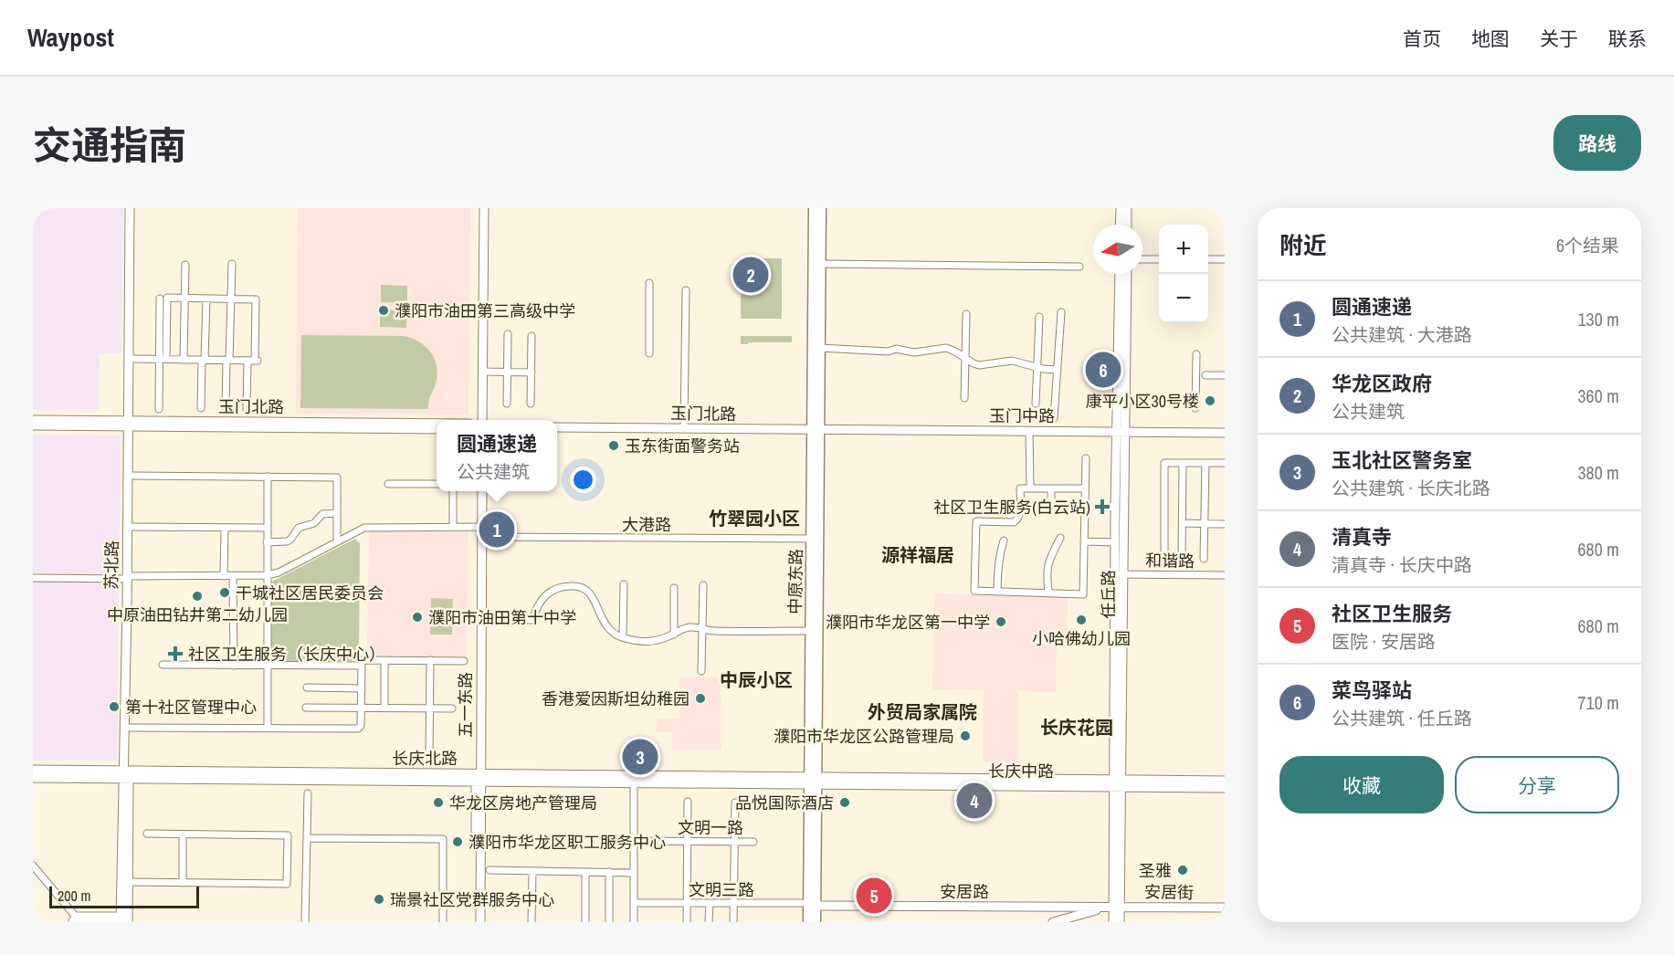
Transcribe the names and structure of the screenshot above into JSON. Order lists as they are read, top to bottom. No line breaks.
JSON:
{"streets":{"main road":["中原东路"],"street":["玉门北路","玉门中路","大港路","和谐路","苏北路","任丘路","五一东路","长庆北路","长庆中路","文明一路","文明三路","安居路","安居街"]},"crossings":[["玉门北路","玉门中路"],["玉门北路","苏北路"],["玉门北路","中原东路"],["玉门中路","中原东路"],["玉门中路","任丘路"],["大港路","中原东路"],["大港路","五一东路"],["和谐路","任丘路"],["苏北路","长庆北路"],["中原东路","长庆北路"],["中原东路","长庆中路"],["中原东路","文明三路"],["中原东路","安居路"],["任丘路","长庆中路"],["任丘路","安居路"],["任丘路","安居街"],["五一东路","长庆北路"],["长庆北路","长庆中路"],["文明三路","安居路"],["安居路","安居街"]],"districts":["竹翠园小区","源祥福居","中辰小区","外贸局家属院","长庆花园"],"places":{"other":["濮阳市油田第三高级中学","康平小区30号楼","玉东街面警务站","干城社区居民委员会","中原油田钻井第二幼儿园","濮阳市油田第十中学","小哈佛幼儿园","濮阳市华龙区第一中学","香港爱因斯坦幼稚园","第十社区管理中心","濮阳市华龙区公路管理局","华龙区房地产管理局","品悦国际酒店","濮阳市华龙区职工服务中心","圣雅","瑞景社区党群服务中心"],"health":["社区卫生服务(白云站)","社区卫生服务（长庆中心）"]},"scale_bar":"200 m","north":"left","page":{"header":"Waypost","nav":["首页","地图","关于","联系"],"title":"交通指南","buttons":["路线",["收藏","分享"]],"heading":["附近","6个结果"],"map_buttons":["+","−"],"pins":["2","6","1","3","4","5"],"list":[{"mark":"1","name":"圆通速递","note":"公共建筑 · 大港路","value":"130 m"},{"mark":"2","name":"华龙区政府","note":"公共建筑","value":"360 m"},{"mark":"3","name":"玉北社区警务室","note":"公共建筑 · 长庆北路","value":"380 m"},{"mark":"4","name":"清真寺","note":"清真寺 · 长庆中路","value":"680 m"},{"mark":"5","name":"社区卫生服务","note":"医院 · 安居路","value":"680 m"},{"mark":"6","name":"菜鸟驿站","note":"公共建筑 · 任丘路","value":"710 m"}],"popup":["圆通速递","公共建筑"],"scale":"200 m"}}
